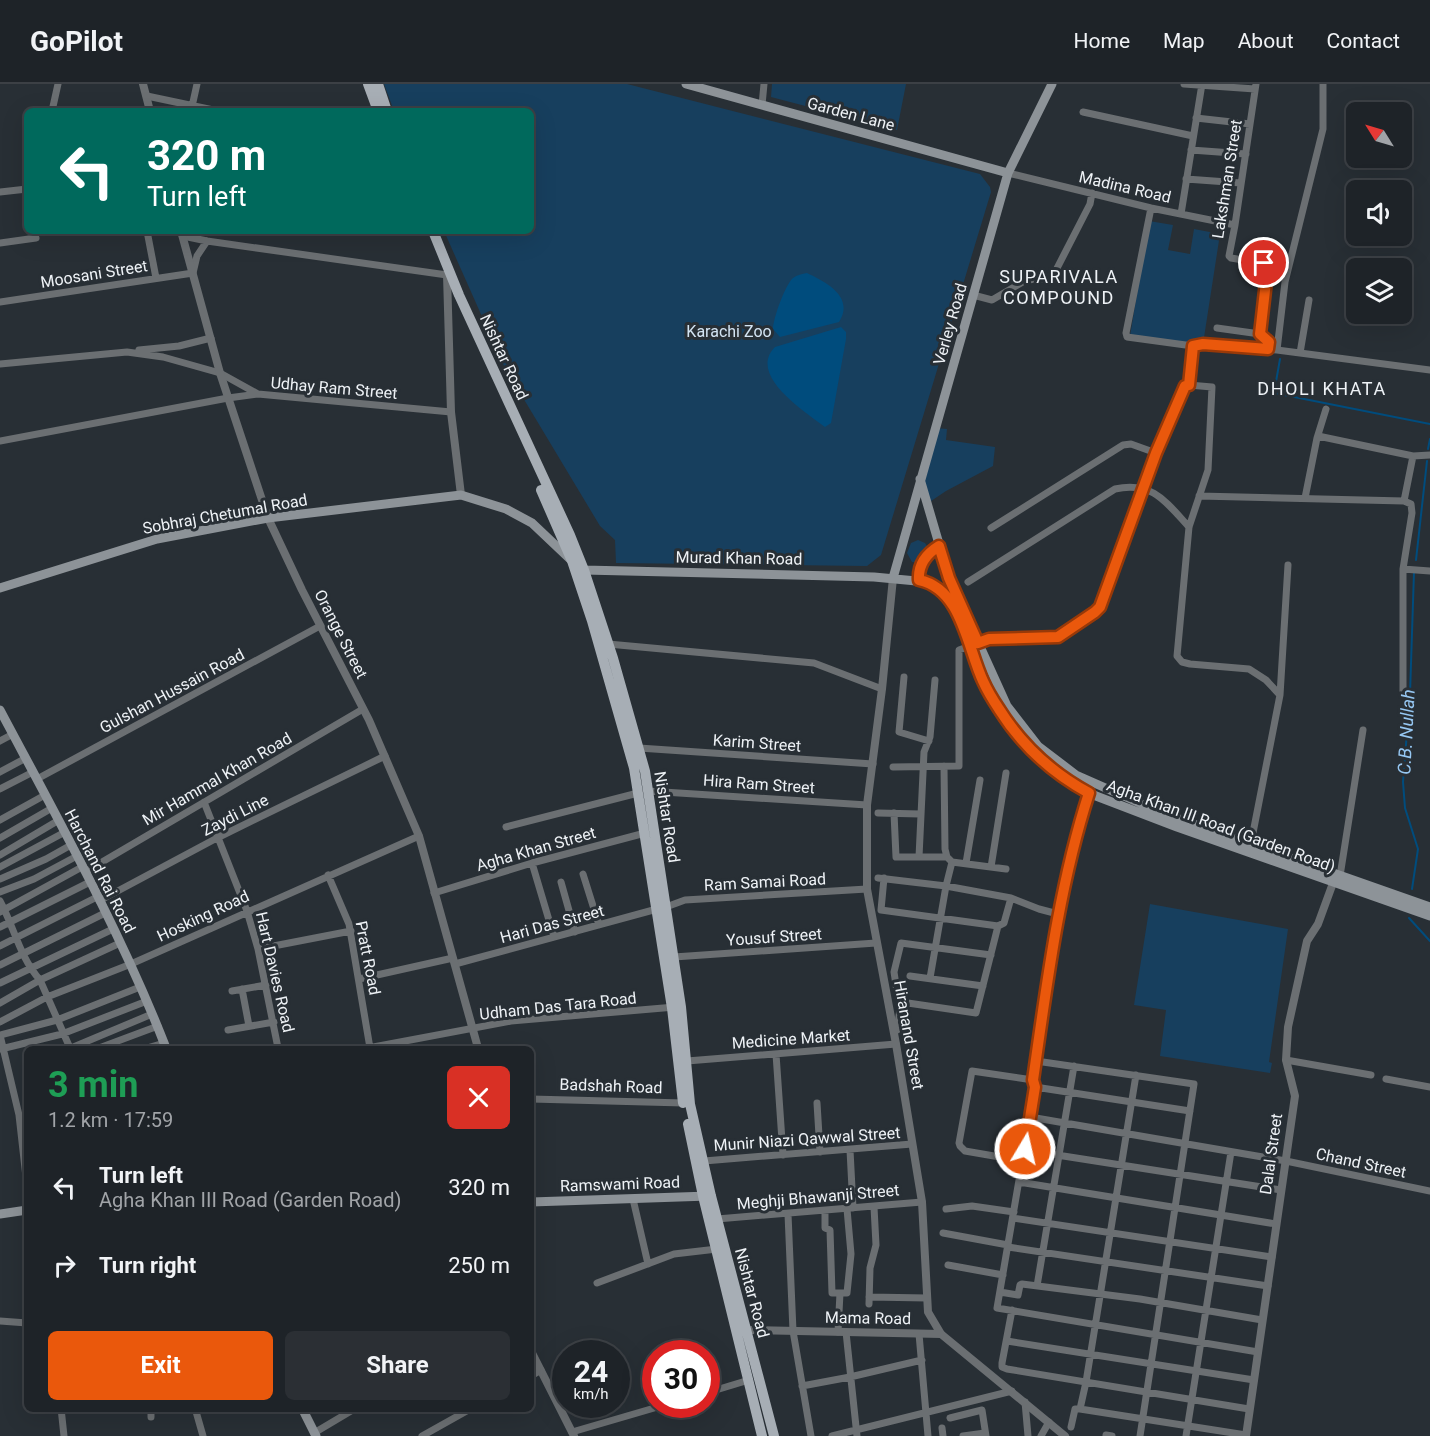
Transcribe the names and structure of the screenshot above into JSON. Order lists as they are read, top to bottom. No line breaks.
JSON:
{"streets":{"main road":["Garden Lane","Verley Road","Nishtar Road","Sobhraj Chetumal Road","Murad Khan Road","Agha Khan III Road (Garden Road)","Harchand Rai Road","Ramswami Road"],"street":["Lakshman Street","Madina Road","Moosani Street","Udhay Ram Street","Orange Street","Gulshan Hussain Road","Karim Street","Mir Hammal Khan Road","Hira Ram Street","Zaydi Line","Agha Khan Street","Ram Samai Road","Hosking Road","Hari Das Street","Yousuf Street","Pratt Road","Hart Davies Road","Udham Das Tara Road","Hiranand Street","Medicine Market","Badshah Road","Munir Niazi Qawwal Street","Dalal Street","Chand Street","Meghji Bhawanji Street","Mama Road"]},"crossings":[["Garden Lane","Madina Road"],["Garden Lane","Verley Road"],["Lakshman Street","Madina Road"],["Madina Road","Verley Road"],["Moosani Street","Orange Street"],["Verley Road","Murad Khan Road"],["Verley Road","Agha Khan III Road (Garden Road)"],["Verley Road","Hiranand Street"],["Nishtar Road","Murad Khan Road"],["Nishtar Road","Karim Street"],["Nishtar Road","Hira Ram Street"],["Nishtar Road","Agha Khan Street"],["Nishtar Road","Ram Samai Road"],["Nishtar Road","Hari Das Street"],["Nishtar Road","Yousuf Street"],["Nishtar Road","Udham Das Tara Road"],["Nishtar Road","Medicine Market"],["Nishtar Road","Badshah Road"],["Nishtar Road","Munir Niazi Qawwal Street"],["Nishtar Road","Ramswami Road"],["Nishtar Road","Meghji Bhawanji Street"],["Nishtar Road","Mama Road"],["Udhay Ram Street","Orange Street"],["Sobhraj Chetumal Road","Orange Street"],["Murad Khan Road","Agha Khan III Road (Garden Road)"],["Murad Khan Road","Hiranand Street"],["Orange Street","Gulshan Hussain Road"],["Orange Street","Mir Hammal Khan Road"],["Orange Street","Zaydi Line"],["Orange Street","Agha Khan Street"],["Orange Street","Hosking Road"],["Orange Street","Hari Das Street"],["Orange Street","Udham Das Tara Road"],["Gulshan Hussain Road","Harchand Rai Road"],["Karim Street","Hiranand Street"],["Mir Hammal Khan Road","Harchand Rai Road"],["Mir Hammal Khan Road","Hart Davies Road"],["Hira Ram Street","Hiranand Street"],["Zaydi Line","Harchand Rai Road"],["Zaydi Line","Hart Davies Road"],["Agha Khan III Road (Garden Road)","Hiranand Street"],["Agha Khan III Road (Garden Road)","Dalal Street"],["Harchand Rai Road","Hosking Road"],["Ram Samai Road","Hari Das Street"],["Ram Samai Road","Hiranand Street"],["Hosking Road","Pratt Road"],["Hosking Road","Hart Davies Road"],["Hari Das Street","Pratt Road"],["Yousuf Street","Hiranand Street"],["Hiranand Street","Medicine Market"],["Hiranand Street","Munir Niazi Qawwal Street"],["Hiranand Street","Meghji Bhawanji Street"],["Hiranand Street","Mama Road"],["Dalal Street","Chand Street"]],"districts":["SUPARIVALA COMPOUND","DHOLI KHATA"],"water":["C.B. Nullah"],"parks":["Karachi Zoo"],"north":"top left","page":{"header":"GoPilot","nav":["Home","Map","About","Contact"],"turn":["320 m","Turn left"],"heading":["3 min","1.2 km · 17:59"],"list":[{"name":"Turn left","note":"Agha Khan III Road (Garden Road)","value":"320 m"},{"name":"Turn right","value":"250 m"}],"buttons":["Exit","Share"],"speed":"24 km/h","limit":"30"}}
